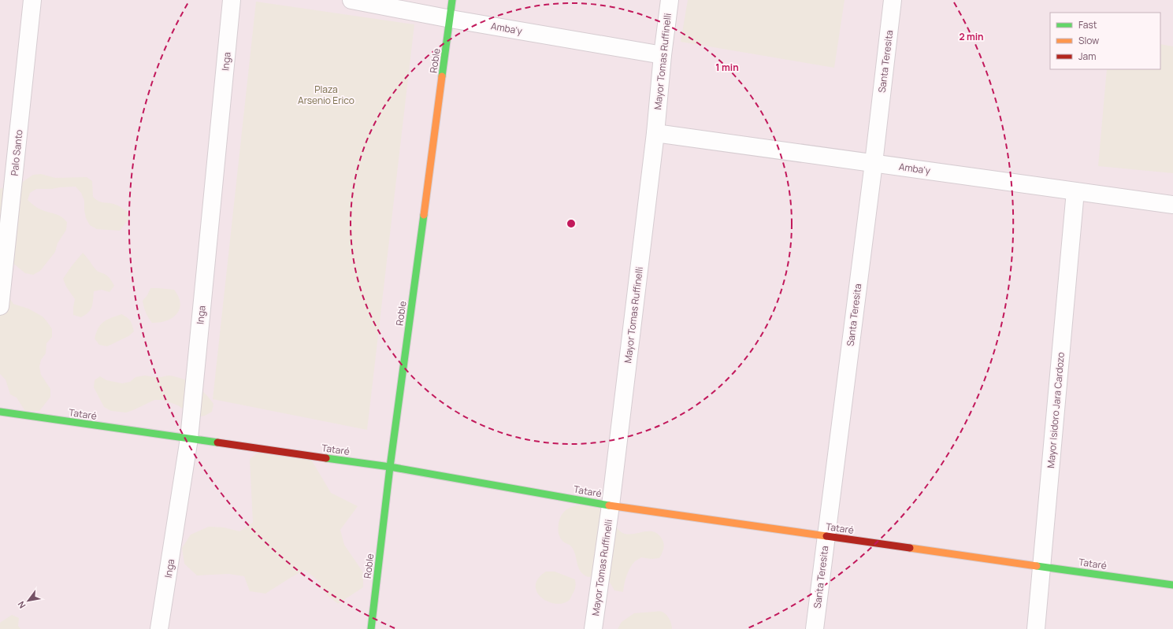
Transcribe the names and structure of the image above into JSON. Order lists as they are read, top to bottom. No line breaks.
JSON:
{"streets":{"street":["Amba'y","Roble","Inga","Mayor Tomas Ruffinelli","Santa Teresita","Palo Santo","Mayor Isidoro Jara Cardozo","Tataré"]},"crossings":[["Amba'y","Roble"],["Amba'y","Mayor Tomas Ruffinelli"],["Amba'y","Santa Teresita"],["Amba'y","Mayor Isidoro Jara Cardozo"],["Roble","Tataré"],["Inga","Tataré"],["Mayor Tomas Ruffinelli","Tataré"],["Santa Teresita","Tataré"],["Mayor Isidoro Jara Cardozo","Tataré"]],"parks":["Plaza Arsenio Erico"],"legend":["Fast","Slow","Jam"],"north":"bottom left","rings":["2 min","1 min"]}
